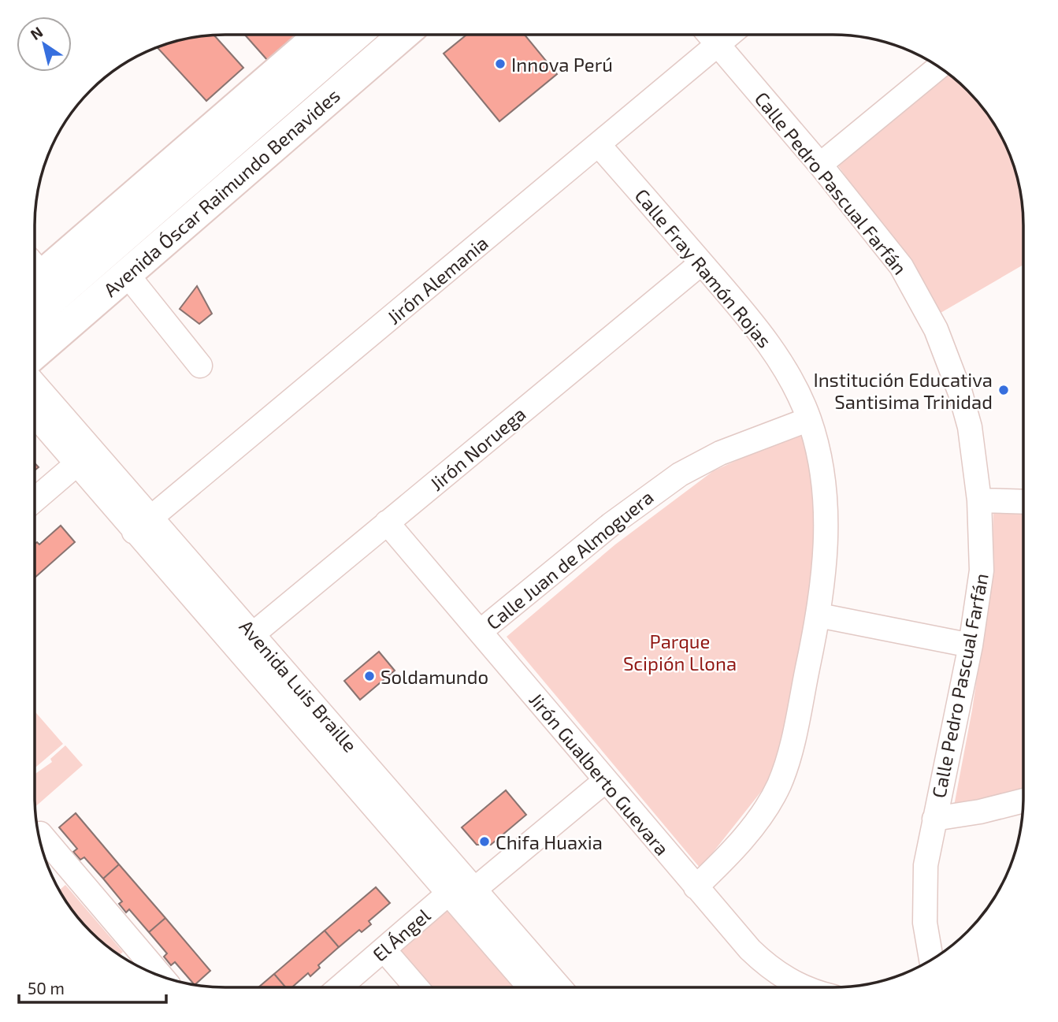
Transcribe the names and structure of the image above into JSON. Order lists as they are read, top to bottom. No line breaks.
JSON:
{"streets":{"main road":["Avenida Óscar Raimundo Benavides"],"street":["Calle Pedro Pascual Farfán","Calle Fray Ramón Rojas","Jirón Alemania","Jirón Noruega","Calle Juan de Almoguera","Avenida Luis Braille","Jirón Gualberto Guevara","El Ángel"]},"crossings":[["Calle Pedro Pascual Farfán","Jirón Alemania"],["Calle Fray Ramón Rojas","Jirón Alemania"],["Calle Fray Ramón Rojas","Jirón Noruega"],["Calle Fray Ramón Rojas","Calle Juan de Almoguera"],["Calle Fray Ramón Rojas","Jirón Gualberto Guevara"],["Jirón Alemania","Avenida Luis Braille"],["Jirón Noruega","Avenida Luis Braille"],["Jirón Noruega","Jirón Gualberto Guevara"],["Calle Juan de Almoguera","Jirón Gualberto Guevara"],["Avenida Luis Braille","El Ángel"]],"parks":["Parque Scipión Llona"],"places":["Innova Perú","Institución Educativa Santisima Trinidad","Soldamundo","Chifa Huaxia"],"scale_bar":"50 m","north":"top left"}
